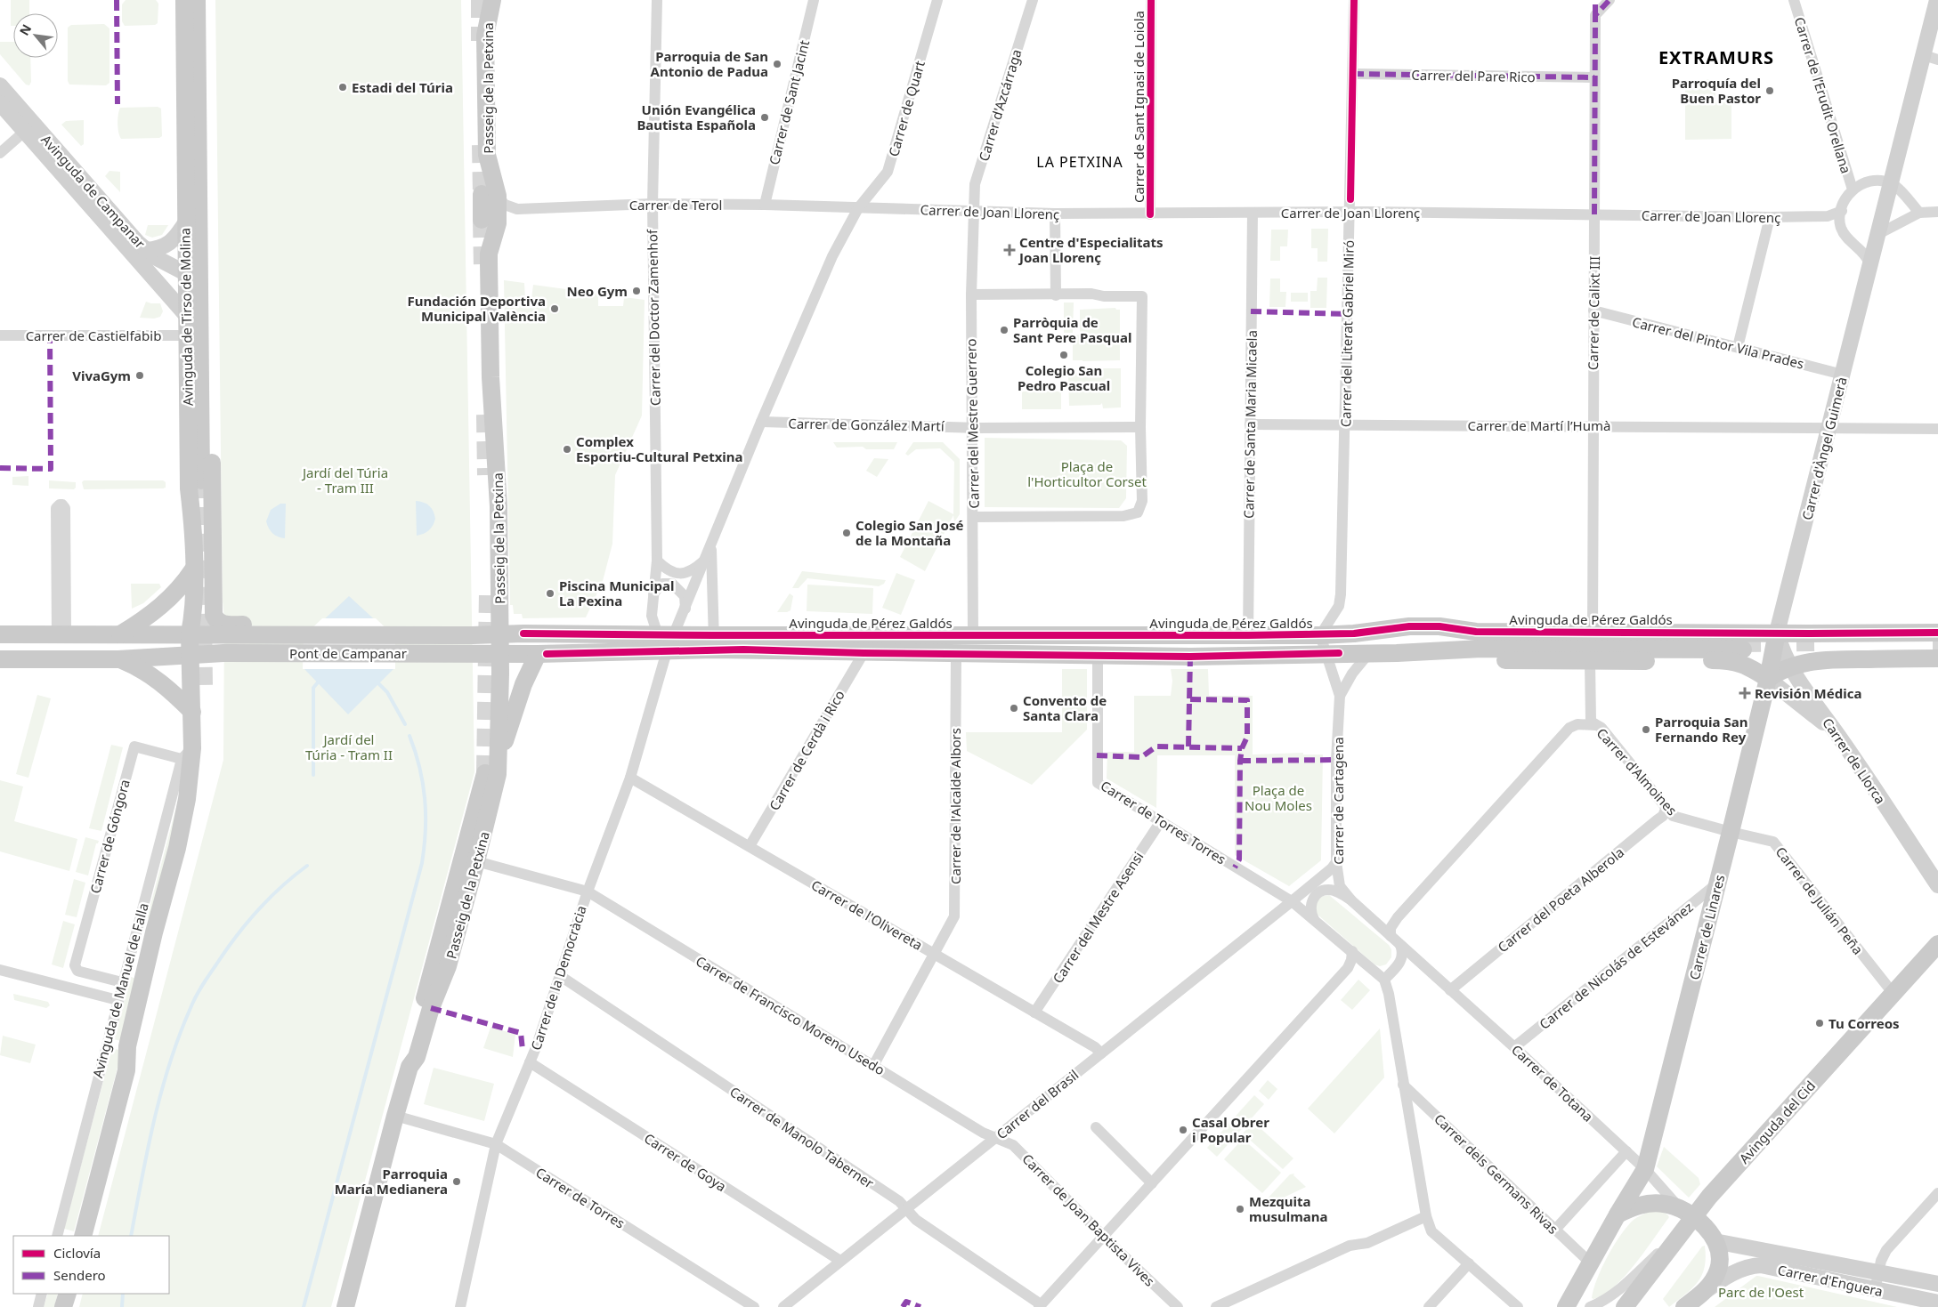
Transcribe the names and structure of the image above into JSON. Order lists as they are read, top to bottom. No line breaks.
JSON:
{"streets":{"main road":["Passeig de la Petxina","Avinguda de Campanar","Avinguda de Tirso de Molina","Carrer d'Àngel Guimerà","Avinguda de Pérez Galdós","Pont de Campanar","Carrer de Llorca","Carrer de Linares","Avinguda de Manuel de Falla","Avinguda del Cid","Carrer d'Enguera"],"street":["Carrer del Pare Rico","Carrer de l’Erudit Orellana","Carrer de Sant Jacint","Carrer d'Azcárraga","Carrer de Sant Ignasi de Loiola","Carrer de Quart","Carrer de Terol","Carrer de Joan Llorenç","Carrer de Calixt III","Carrer del Doctor Zamenhof","Carrer del Literat Gabriel Miró","Carrer de Castielfabib","Carrer del Pintor Vila Prades","Carrer del Mestre Guerrero","Carrer de González Martí","Carrer de Santa Maria Micaela","Carrer de Martí l’Humà","Carrer de Cerdà i Rico","Carrer d'Almoines","Carrer de Cartagena","Carrer de l'Alcalde Albors","Carrer de Torres Torres","Carrer de Góngora","Carrer del Poeta Alberola","Carrer de Julián Peña","Carrer de l'Olivereta","Carrer del Mestre Asensi","Carrer de Nicolás de Estevánez","Carrer de la Democràcia","Carrer de Francisco Moreno Usedo","Carrer de Totana","Carrer del Brasil","Carrer de Manolo Taberner","Carrer de Goya","Carrer dels Germans Rivas","Carrer de Torres","Carrer de Joan Baptista Vives"]},"crossings":[["Carrer del Pare Rico","Carrer de Calixt III"],["Carrer del Pare Rico","Carrer del Literat Gabriel Miró"],["Passeig de la Petxina","Carrer de Terol"],["Passeig de la Petxina","Avinguda de Pérez Galdós"],["Passeig de la Petxina","Carrer de Francisco Moreno Usedo"],["Passeig de la Petxina","Carrer de Torres"],["Carrer de Sant Jacint","Carrer de Terol"],["Carrer d'Azcárraga","Carrer de Joan Llorenç"],["Carrer d'Azcárraga","Carrer del Mestre Guerrero"],["Carrer de Sant Ignasi de Loiola","Carrer de Joan Llorenç"],["Carrer de Quart","Carrer de Terol"],["Carrer de Quart","Carrer de Joan Llorenç"],["Carrer de Quart","Carrer del Doctor Zamenhof"],["Carrer de Quart","Carrer de González Martí"],["Carrer de Quart","Avinguda de Pérez Galdós"],["Avinguda de Campanar","Avinguda de Tirso de Molina"],["Carrer de Terol","Carrer de Joan Llorenç"],["Carrer de Terol","Carrer del Doctor Zamenhof"],["Carrer de Joan Llorenç","Carrer de Calixt III"],["Carrer de Joan Llorenç","Carrer del Literat Gabriel Miró"],["Carrer de Joan Llorenç","Carrer del Mestre Guerrero"],["Carrer de Joan Llorenç","Carrer de Santa Maria Micaela"],["Carrer de Calixt III","Carrer del Pintor Vila Prades"],["Carrer de Calixt III","Carrer de Martí l’Humà"],["Carrer de Calixt III","Avinguda de Pérez Galdós"],["Avinguda de Tirso de Molina","Carrer de Castielfabib"],["Avinguda de Tirso de Molina","Pont de Campanar"],["Avinguda de Tirso de Molina","Avinguda de Manuel de Falla"],["Carrer del Doctor Zamenhof","Avinguda de Pérez Galdós"],["Carrer del Literat Gabriel Miró","Carrer de Martí l’Humà"],["Carrer del Literat Gabriel Miró","Avinguda de Pérez Galdós"],["Carrer del Pintor Vila Prades","Carrer d'Àngel Guimerà"],["Carrer del Mestre Guerrero","Carrer de González Martí"],["Carrer del Mestre Guerrero","Avinguda de Pérez Galdós"],["Carrer de Santa Maria Micaela","Carrer de Martí l’Humà"],["Carrer de Santa Maria Micaela","Avinguda de Pérez Galdós"],["Carrer de Martí l’Humà","Carrer d'Àngel Guimerà"],["Carrer d'Àngel Guimerà","Avinguda de Pérez Galdós"],["Carrer d'Àngel Guimerà","Carrer de Llorca"],["Carrer d'Àngel Guimerà","Carrer de Linares"],["Avinguda de Pérez Galdós","Pont de Campanar"],["Avinguda de Pérez Galdós","Carrer de Cerdà i Rico"],["Avinguda de Pérez Galdós","Carrer de Llorca"],["Avinguda de Pérez Galdós","Carrer de Cartagena"],["Avinguda de Pérez Galdós","Carrer de l'Alcalde Albors"],["Avinguda de Pérez Galdós","Carrer de Torres Torres"],["Avinguda de Pérez Galdós","Carrer de Linares"],["Avinguda de Pérez Galdós","Carrer de la Democràcia"],["Pont de Campanar","Avinguda de Manuel de Falla"],["Carrer de Cerdà i Rico","Carrer de l'Olivereta"],["Carrer de Llorca","Carrer de Linares"],["Carrer d'Almoines","Carrer del Poeta Alberola"],["Carrer d'Almoines","Carrer de Julián Peña"],["Carrer d'Almoines","Carrer de Linares"],["Carrer de Cartagena","Carrer de Totana"],["Carrer de Cartagena","Carrer del Brasil"],["Carrer de l'Alcalde Albors","Carrer de l'Olivereta"],["Carrer de l'Alcalde Albors","Carrer de Francisco Moreno Usedo"],["Carrer de Torres Torres","Carrer del Mestre Asensi"],["Carrer de Torres Torres","Carrer del Brasil"],["Carrer de Góngora","Avinguda de Manuel de Falla"],["Carrer del Poeta Alberola","Carrer de Totana"],["Carrer de Julián Peña","Carrer de Linares"],["Carrer de Julián Peña","Avinguda del Cid"],["Carrer de l'Olivereta","Carrer del Mestre Asensi"],["Carrer de l'Olivereta","Carrer de la Democràcia"],["Carrer de l'Olivereta","Carrer del Brasil"],["Carrer de Linares","Carrer de Nicolás de Estevánez"],["Carrer de Linares","Carrer de Totana"],["Carrer de Nicolás de Estevánez","Carrer de Totana"],["Carrer de la Democràcia","Carrer de Francisco Moreno Usedo"],["Carrer de la Democràcia","Carrer de Manolo Taberner"],["Carrer de la Democràcia","Carrer de Goya"],["Carrer de la Democràcia","Carrer de Torres"],["Carrer de Francisco Moreno Usedo","Carrer del Brasil"],["Carrer de Francisco Moreno Usedo","Carrer de Joan Baptista Vives"],["Carrer de Totana","Avinguda del Cid"],["Carrer del Brasil","Carrer de Manolo Taberner"],["Carrer del Brasil","Carrer de Goya"],["Carrer del Brasil","Carrer de Joan Baptista Vives"]],"districts":["EXTRAMURS","LA PETXINA"],"parks":["Plaça de l'Horticultor Corset","Jardí del Túria - Tram III","Jardí del Túria - Tram II","Plaça de Nou Moles","Parc de l'Oest"],"places":{"other":["Parroquia de San Antonio de Padua","Estadi del Túria","Parroquía del Buen Pastor","Unión Evangélica Bautista Española","Neo Gym","Fundación Deportiva Municipal València","Parròquia de Sant Pere Pasqual","Colegio San Pedro Pascual","VivaGym","Complex Esportiu-Cultural Petxina","Colegio San José de la Montaña","Piscina Municipal La Pexina","Convento de Santa Clara","Parroquia San Fernando Rey","Tu Correos","Casal Obrer i Popular","Parroquia María Medianera","Mezquita musulmana"],"health":["Centre d'Especialitats Joan Llorenç","Revisión Médica"]},"legend":["Ciclovía","Sendero"],"north":"top left"}
